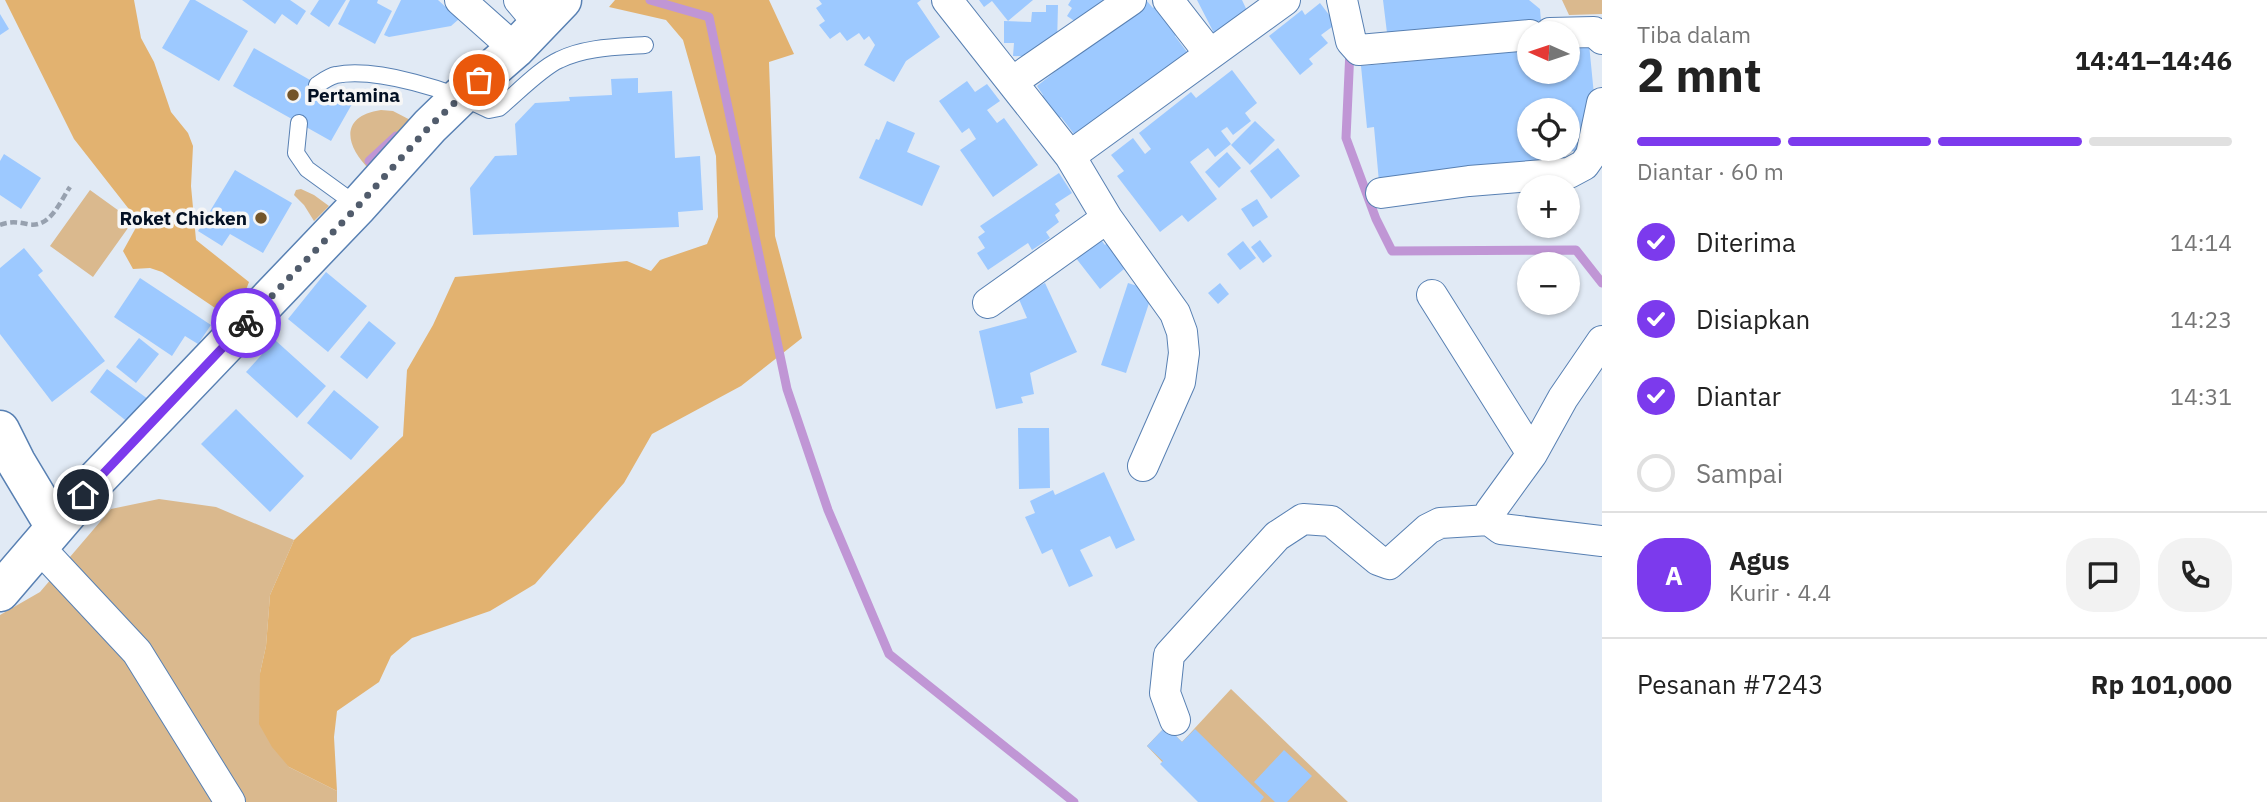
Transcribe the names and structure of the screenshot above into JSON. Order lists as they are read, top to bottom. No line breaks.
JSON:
{"places":["Pertamina","Roket Chicken"],"north":"left","page":{"heading":["2 mnt","Tiba dalam","14:41–14:46"],"panel":["Agus","Kurir · 4.4","Pesanan #7243","Rp 101,000"],"map_buttons":["+","−"],"bar":"Diantar · 60 m","list":[["Diterima","14:14"],["Disiapkan","14:23"],["Diantar","14:31"],"Sampai"],"round":"A"}}
